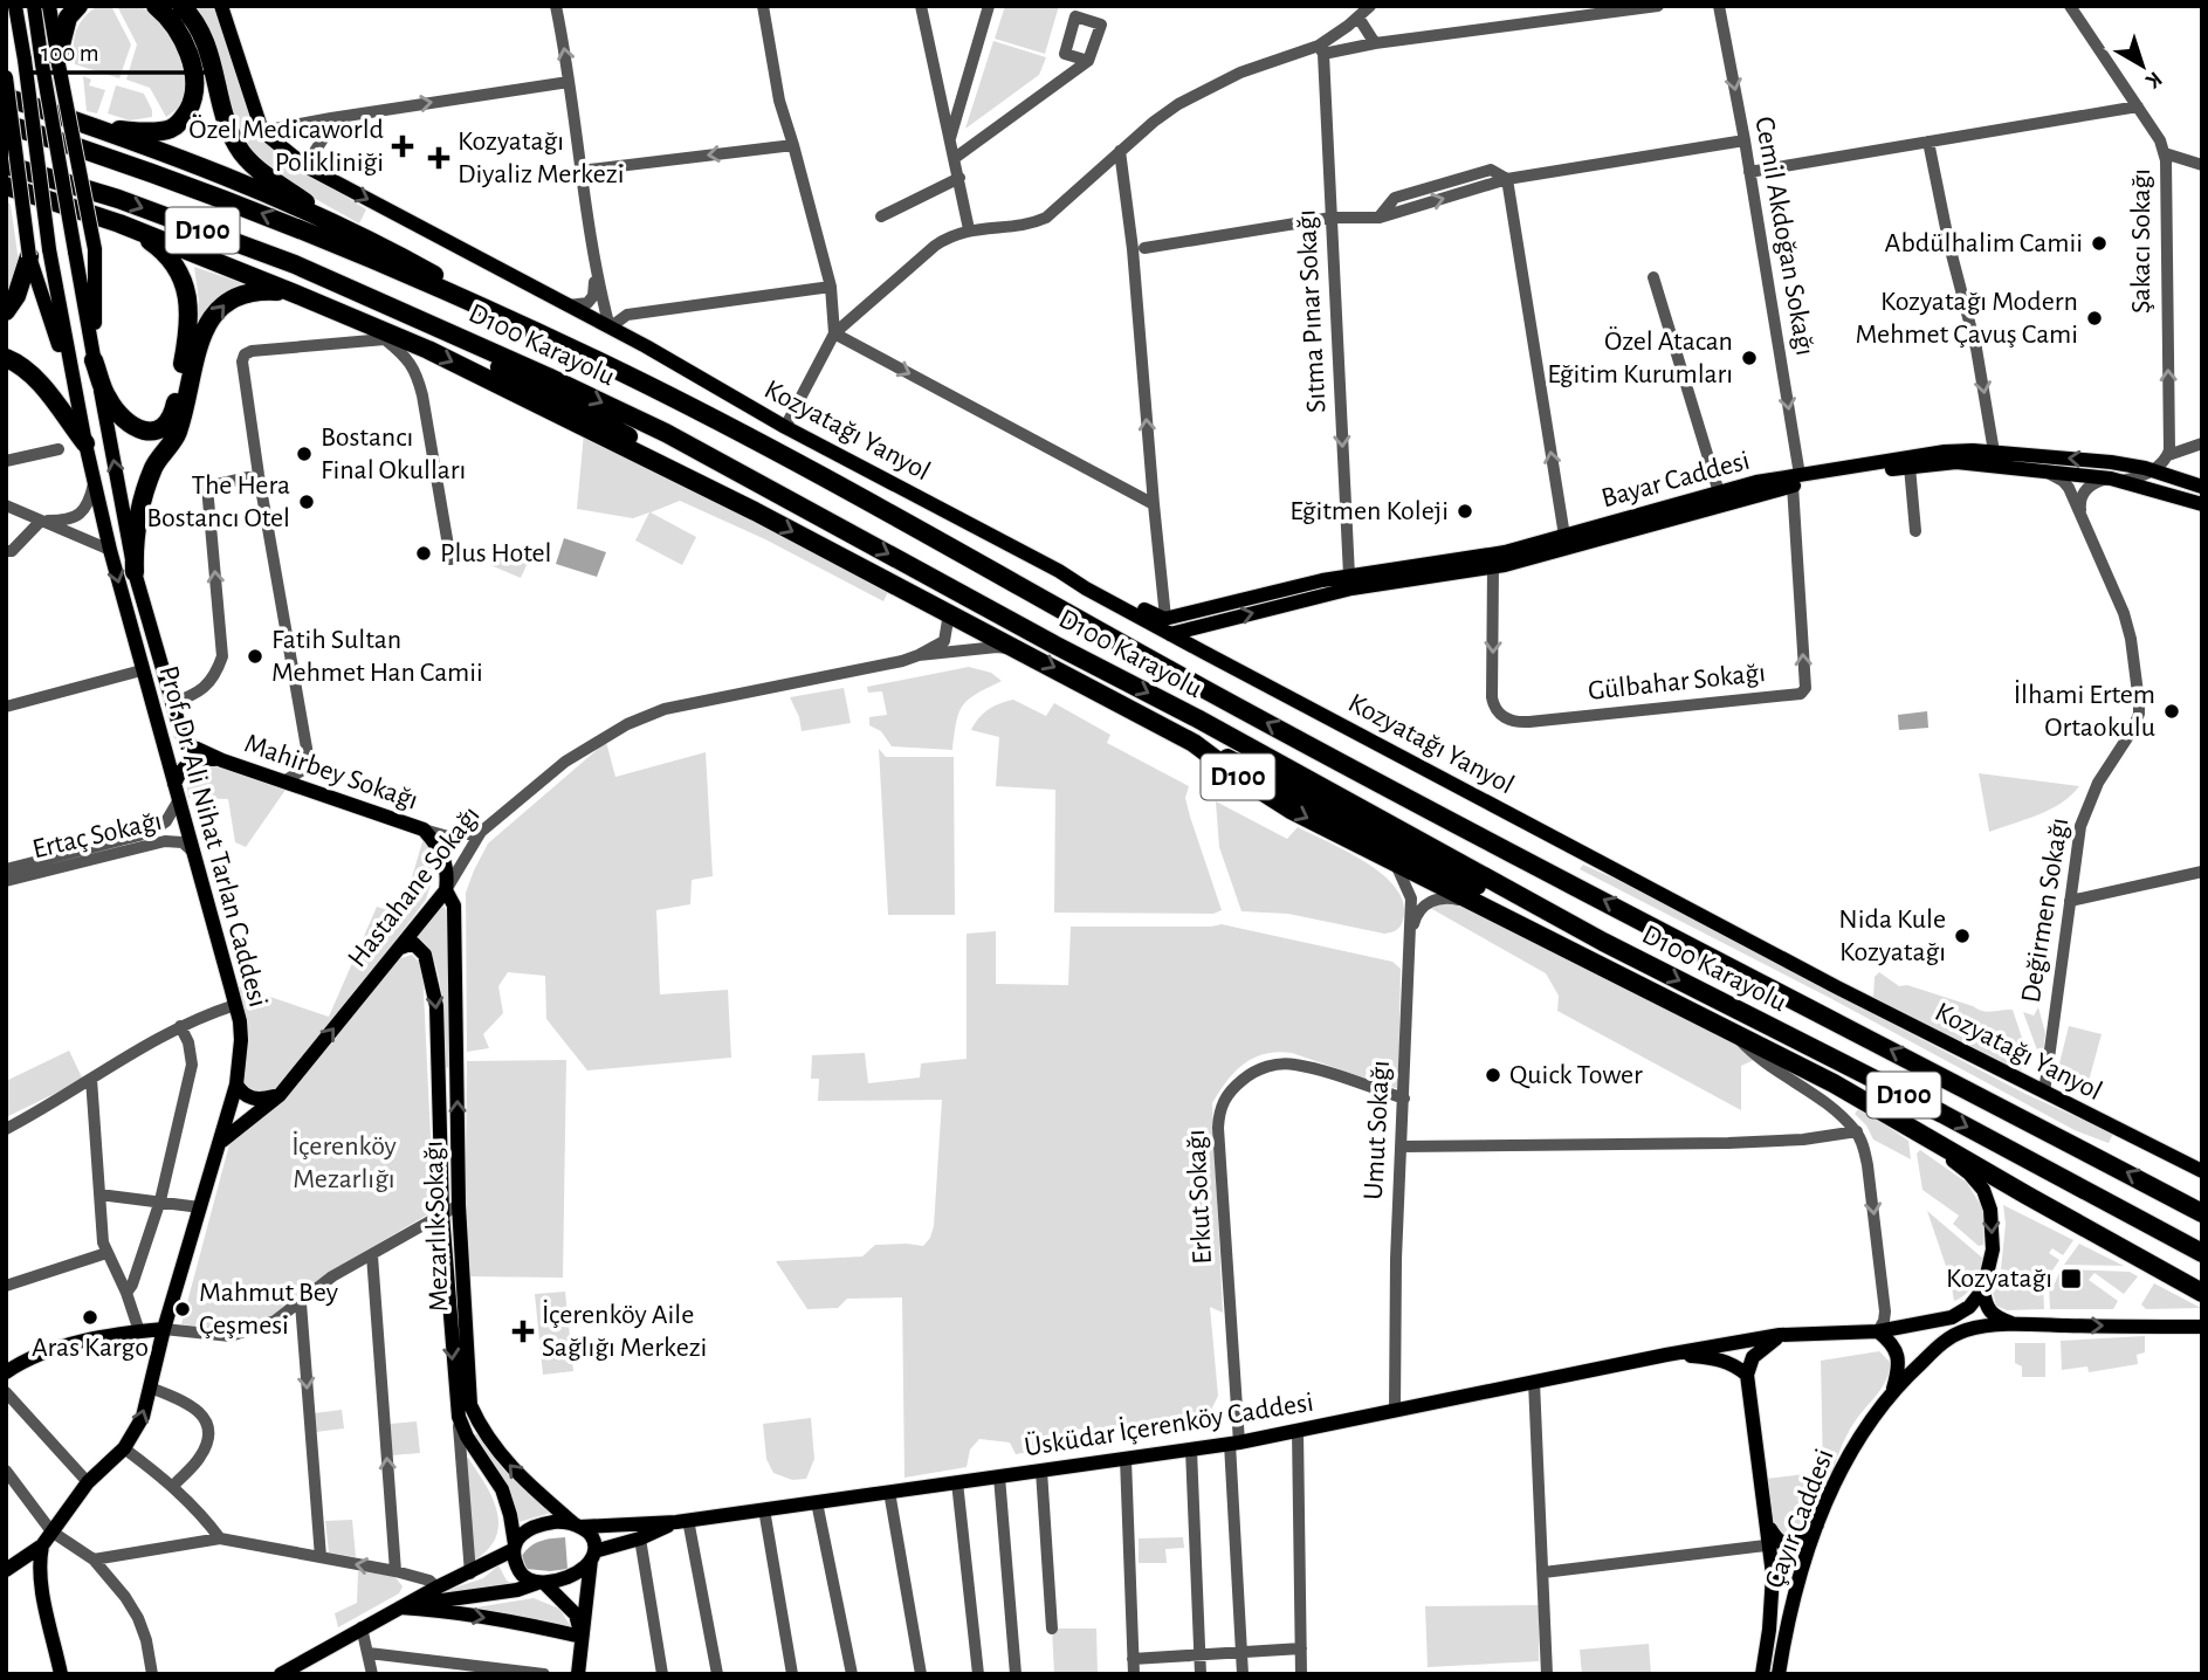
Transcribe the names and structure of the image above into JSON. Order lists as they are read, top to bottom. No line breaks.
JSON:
{"streets":{"highway":["D100","D100 Karayolu"],"main road":["Kozyatağı Yanyol","Bayar Caddesi","Mahirbey Sokağı","Prof. Dr. Ali Nihat Tarlan Caddesi","Hastahane Sokağı","Mezarlık Sokağı","Üsküdar İçerenköy Caddesi","Çayır Caddesi"],"street":["Cemil Akdoğan Sokağı","Şakacı Sokağı","Sıtma Pınar Sokağı","Gülbahar Sokağı","Ertaç Sokağı","Değirmen Sokağı","Umut Sokağı","Erkut Sokağı"]},"crossings":[["D100","Hastahane Sokağı"],["D100","Umut Sokağı"],["Cemil Akdoğan Sokağı","Bayar Caddesi"],["Cemil Akdoğan Sokağı","Gülbahar Sokağı"],["Sıtma Pınar Sokağı","Bayar Caddesi"],["Kozyatağı Yanyol","Bayar Caddesi"],["Kozyatağı Yanyol","Değirmen Sokağı"],["Bayar Caddesi","Gülbahar Sokağı"],["Bayar Caddesi","Değirmen Sokağı"],["Mahirbey Sokağı","Prof. Dr. Ali Nihat Tarlan Caddesi"],["Mahirbey Sokağı","Hastahane Sokağı"],["Mahirbey Sokağı","Mezarlık Sokağı"],["Ertaç Sokağı","Prof. Dr. Ali Nihat Tarlan Caddesi"],["Prof. Dr. Ali Nihat Tarlan Caddesi","Hastahane Sokağı"],["Hastahane Sokağı","Mezarlık Sokağı"],["Umut Sokağı","Erkut Sokağı"],["Umut Sokağı","Üsküdar İçerenköy Caddesi"],["Erkut Sokağı","Üsküdar İçerenköy Caddesi"],["Üsküdar İçerenköy Caddesi","Çayır Caddesi"]],"one_way":["Şakacı Sokağı","Sıtma Pınar Sokağı"],"parks":["İçerenköy Mezarlığı"],"places":{"health":["Özel Medicaworld Polikliniği","Kozyatağı Diyaliz Merkezi","İçerenköy Aile Sağlığı Merkezi"],"other":["Abdülhalim Camii","Kozyatağı Modern Mehmet Çavuş Cami","Özel Atacan Eğitim Kurumları","Bostancı Final Okulları","The Hera Bostancı Otel","Eğitmen Koleji","Plus Hotel","Fatih Sultan Mehmet Han Camii","İlhami Ertem Ortaokulu","Nida Kule Kozyatağı","Quick Tower","Mahmut Bey Çeşmesi","Aras Kargo"],"transit":["Kozyatağı"]},"scale_bar":"100 m","north":"bottom right"}
